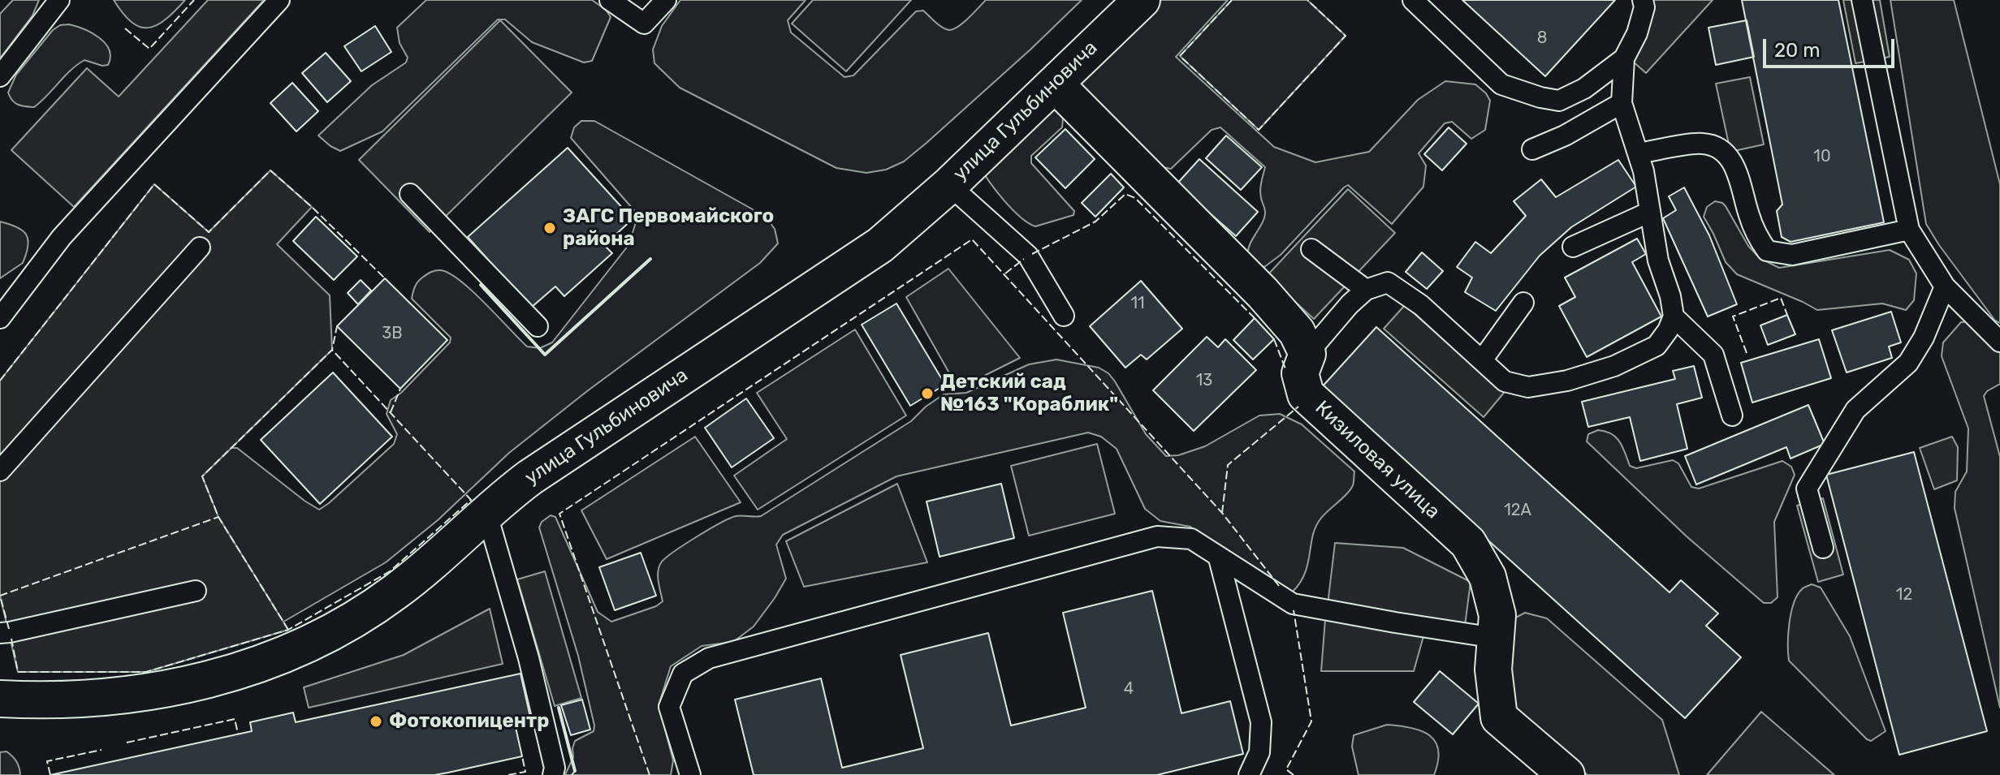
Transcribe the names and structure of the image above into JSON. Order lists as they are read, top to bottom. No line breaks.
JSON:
{"streets":{"street":["улица Гульбиновича","Кизиловая улица"]},"places":["ЗАГС Первомайского района","Детский сад №163 \"Кораблик\"","Фотокопицентр"],"house_numbers":["8","10","11","3В","13","12А","12","4"],"scale_bar":"20 m"}
